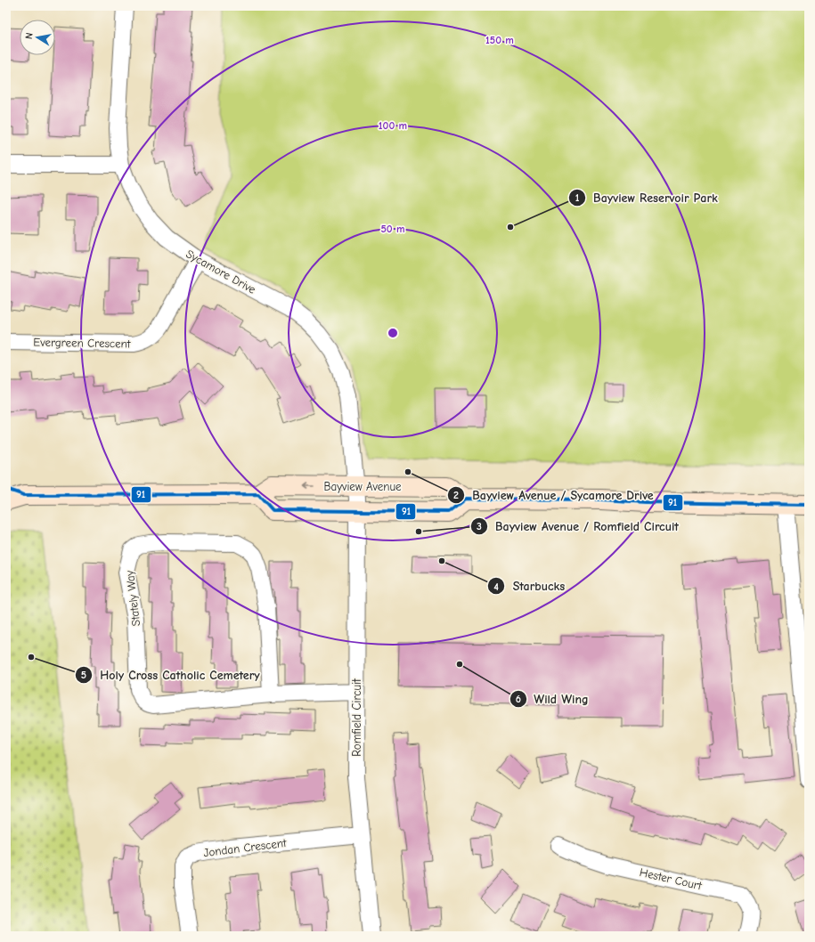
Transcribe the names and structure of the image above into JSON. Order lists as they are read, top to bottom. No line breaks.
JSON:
{"streets":{"main road":["Bayview Avenue"],"street":["Sycamore Drive","Evergreen Crescent","Stately Way","Romfield Circuit","Jondan Crescent","Hester Court"]},"crossings":[["Sycamore Drive","Evergreen Crescent"],["Sycamore Drive","Bayview Avenue"],["Sycamore Drive","Romfield Circuit"],["Bayview Avenue","Romfield Circuit"],["Stately Way","Romfield Circuit"],["Romfield Circuit","Jondan Crescent"]],"places":["Bayview Reservoir Park","Bayview Avenue / Sycamore Drive","Bayview Avenue / Romfield Circuit","Starbucks","Holy Cross Catholic Cemetery","Wild Wing"],"lines":["transit line 91"],"north":"left","rings":["150 m","100 m","50 m"]}
